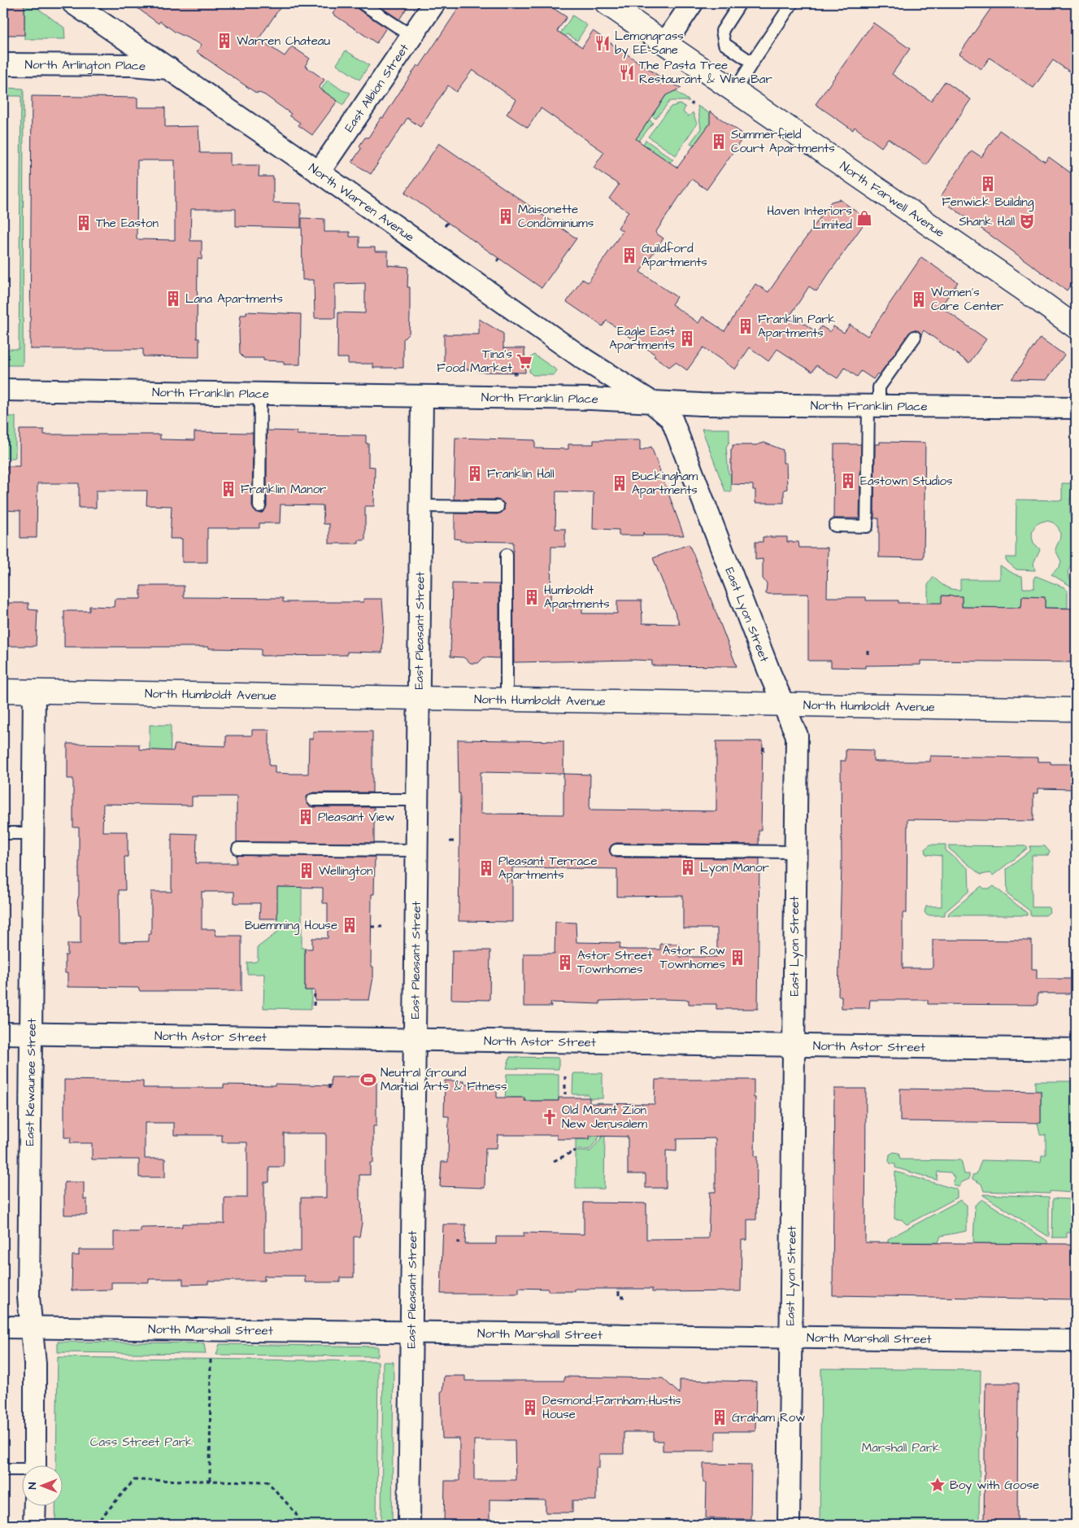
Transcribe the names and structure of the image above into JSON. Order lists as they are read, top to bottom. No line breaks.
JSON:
{"streets":{"street":["North Arlington Place","East Albion Street","North Farwell Avenue","North Warren Avenue","North Franklin Place","East Lyon Street","East Pleasant Street","North Humboldt Avenue","North Astor Street","East Kewaunee Street","North Marshall Street"]},"crossings":[["North Arlington Place","North Warren Avenue"],["East Albion Street","North Warren Avenue"],["North Warren Avenue","North Franklin Place"],["North Warren Avenue","East Lyon Street"],["North Franklin Place","East Lyon Street"],["North Franklin Place","East Pleasant Street"],["East Lyon Street","North Humboldt Avenue"],["East Lyon Street","North Astor Street"],["East Lyon Street","North Marshall Street"],["East Pleasant Street","North Humboldt Avenue"],["East Pleasant Street","North Astor Street"],["East Pleasant Street","North Marshall Street"],["North Humboldt Avenue","East Kewaunee Street"],["North Astor Street","East Kewaunee Street"],["East Kewaunee Street","North Marshall Street"]],"parks":["Cass Street Park","Marshall Park"],"places":{"building":["Warren Chateau","Summerfield Court Apartments","Fenwick Building","Maisonette Condominiums","The Easton","Guildford Apartments","Lana Apartments","Women's Care Center","Franklin Park Apartments","Eagle East Apartments","Franklin Hall","Eastown Studios","Buckingham Apartments","Franklin Manor","Humboldt Apartments","Pleasant View","Lyon Manor","Pleasant Terrace Apartments","Wellington","Buemming House","Astor Row Townhomes","Astor Street Townhomes","Desmond-Farnham-Hustis House","Graham Row"],"restaurant":["Lemongrass by EE-Sane","The Pasta Tree Restaurant & Wine Bar"],"shop":["Haven Interiors Limited"],"theatre":["Shank Hall"],"supermarket":["Tina's Food Market"],"sports":["Neutral Ground Martial Arts & Fitness"],"church":["Old Mount Zion New Jerusalem"],"place":["Boy with Goose"]},"north":"left"}
